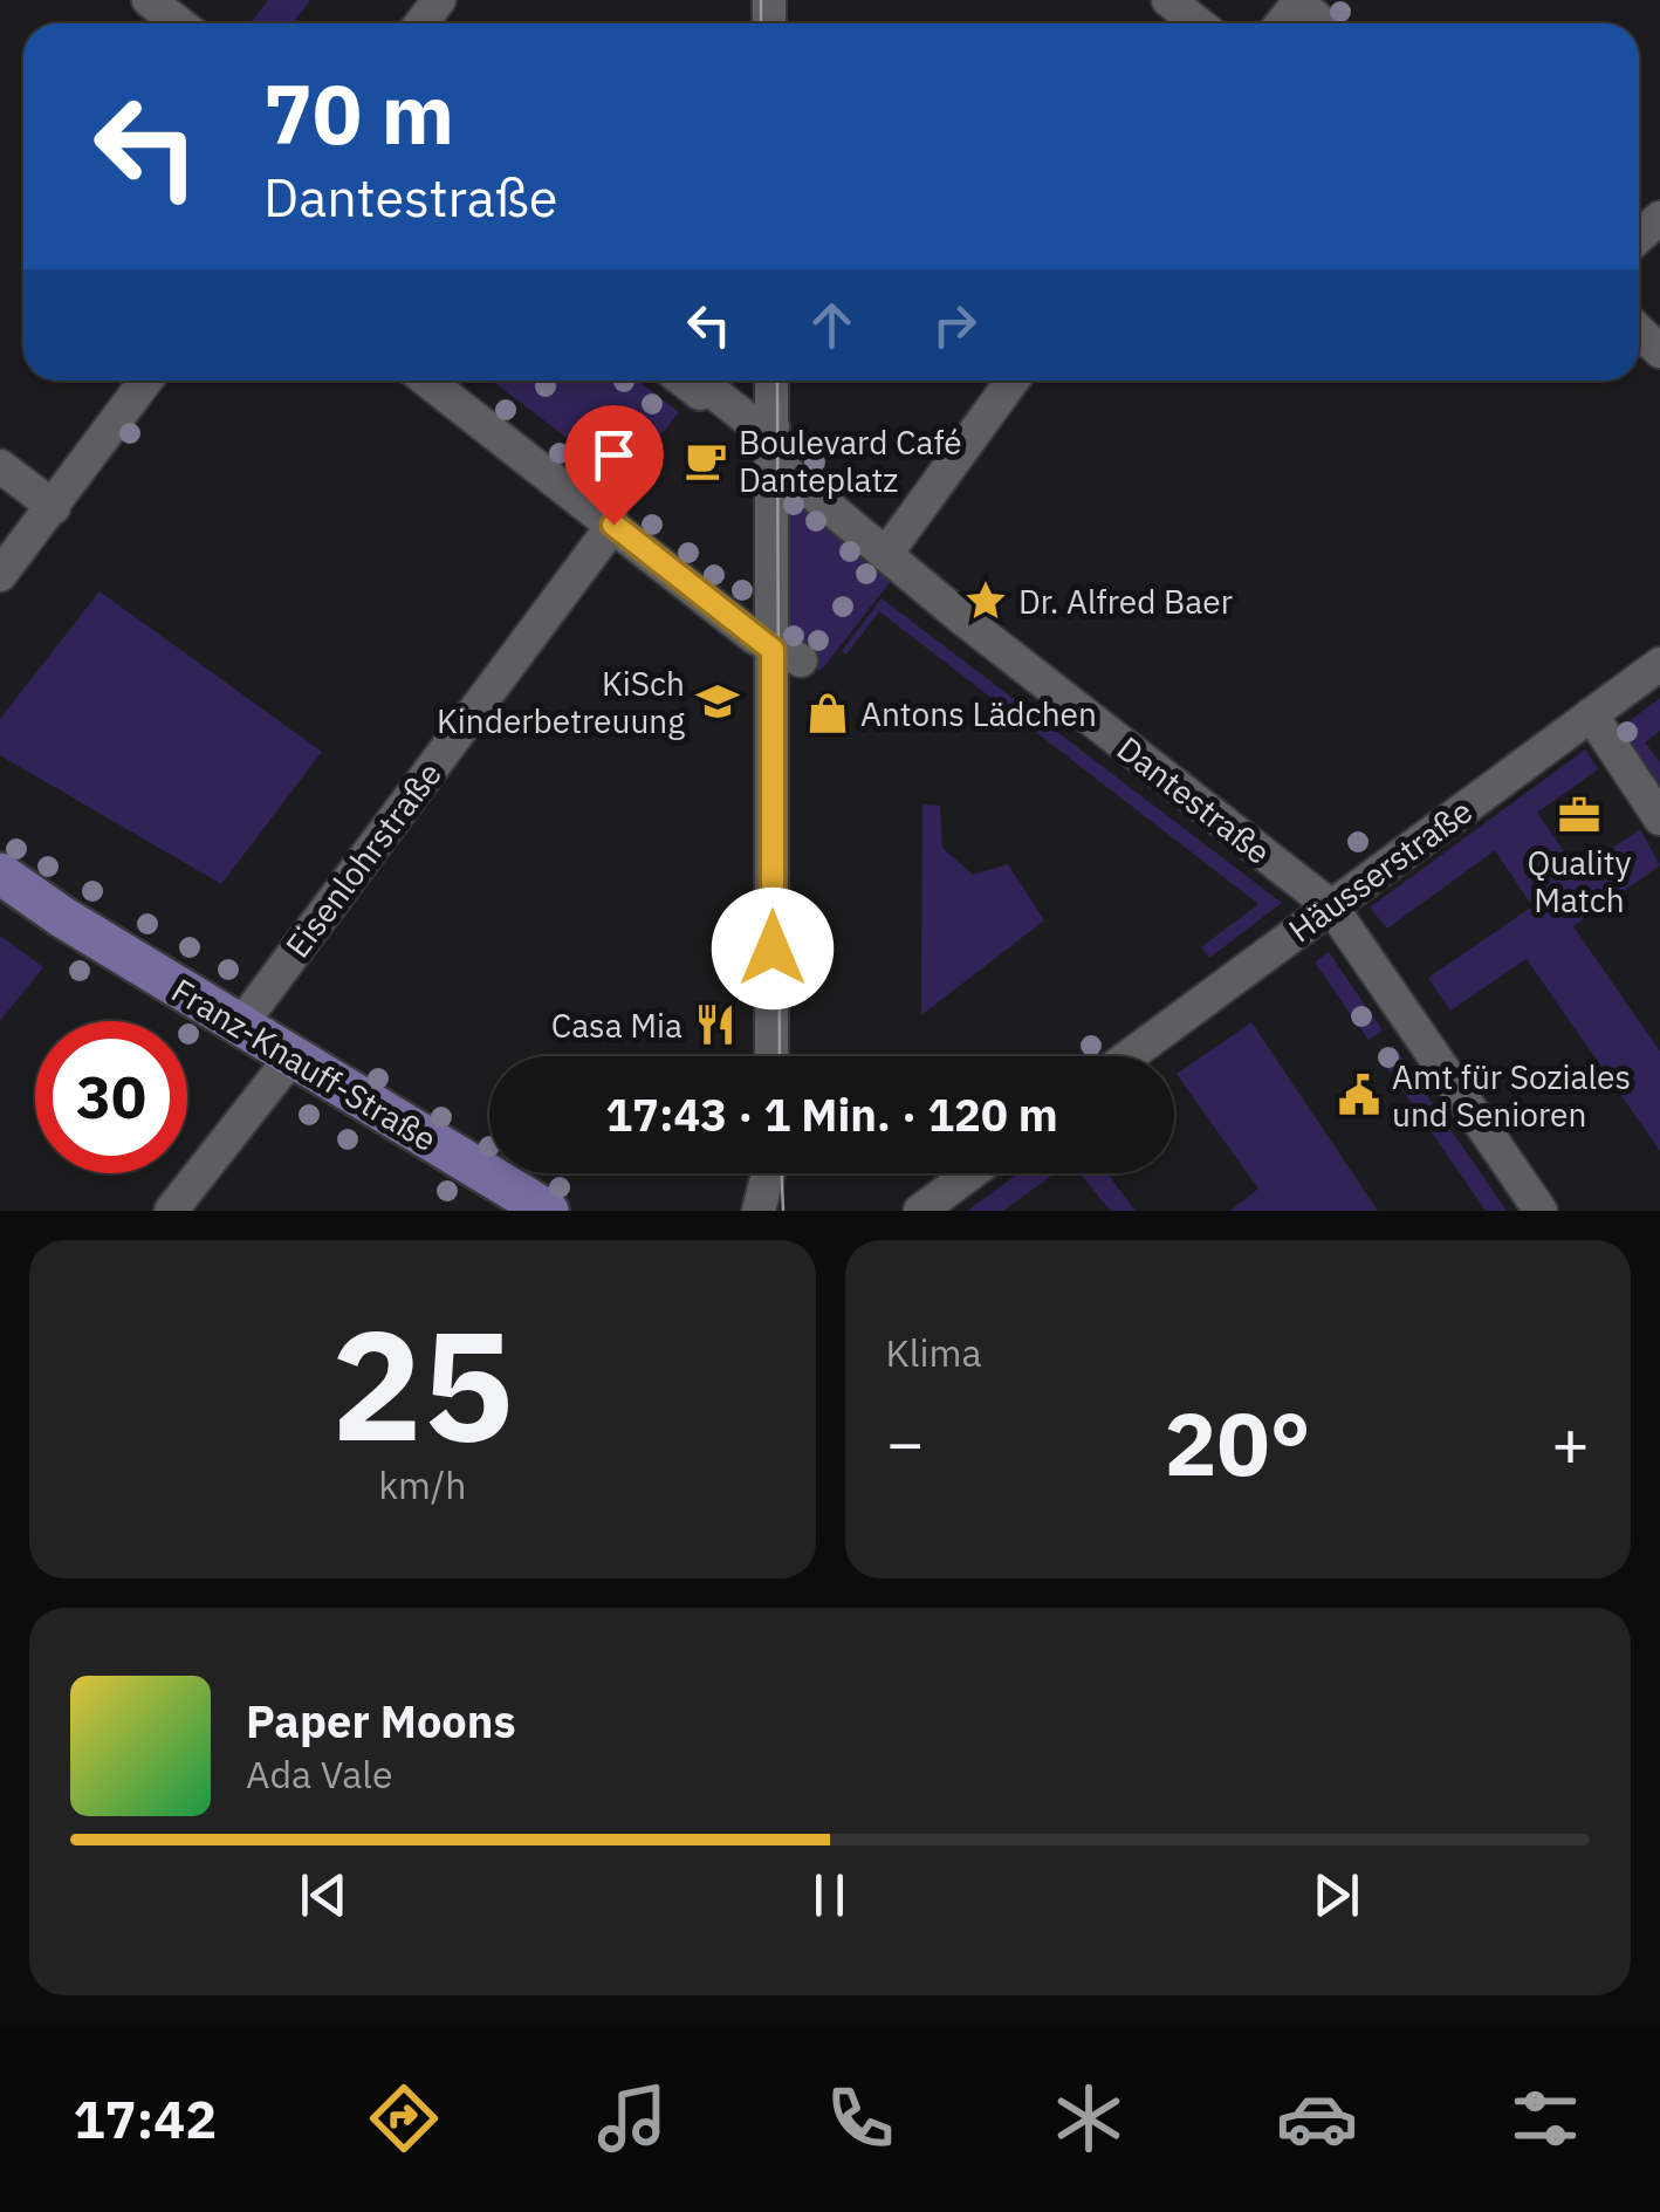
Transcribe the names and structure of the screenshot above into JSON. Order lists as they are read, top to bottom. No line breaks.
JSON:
{"streets":{"main road":["Franz-Knauff-Straße"],"street":["Dantestraße","Eisenlohrstraße","Häusserstraße"]},"crossings":[["Dantestraße","Häusserstraße"],["Eisenlohrstraße","Franz-Knauff-Straße"]],"places":{"cafe":["Boulevard Café Danteplatz"],"place":["Dr. Alfred Baer"],"school or university":["KiSch Kinderbetreuung"],"shop":["Antons Lädchen"],"office":["Quality Match"],"restaurant":["Casa Mia"],"public building":["Amt für Soziales und Senioren"]},"page":{"turn":["70 m","Dantestraße"],"limit":"30","trip":"17:43 · 1 Min. · 120 m","tile":[["25","km/h"],"Klima"],"heat":["−","20°","+"],"song":["Paper Moons","Ada Vale"],"tabs":"17:42"}}
